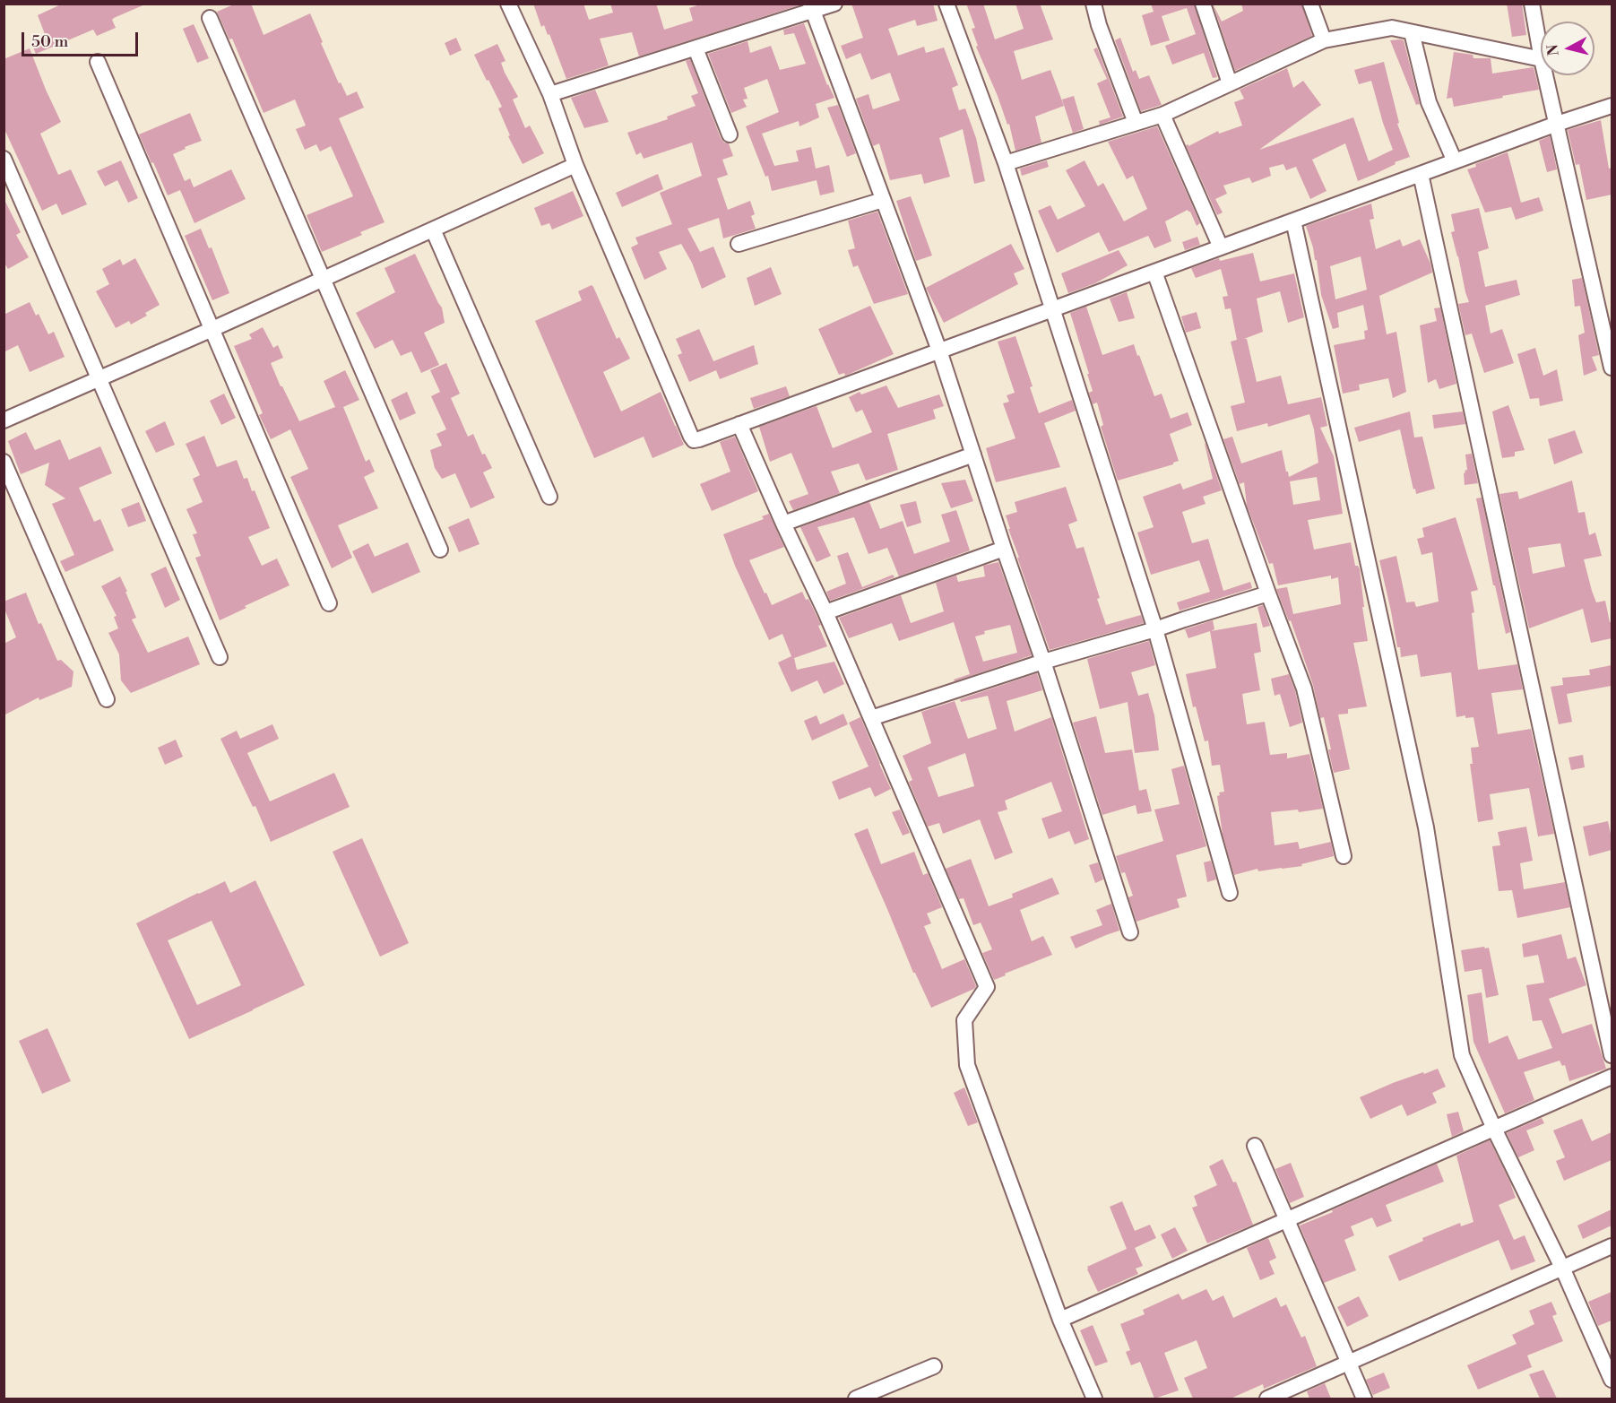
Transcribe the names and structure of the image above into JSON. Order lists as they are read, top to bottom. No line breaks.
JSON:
{"scale_bar":"50 m","north":"left"}
